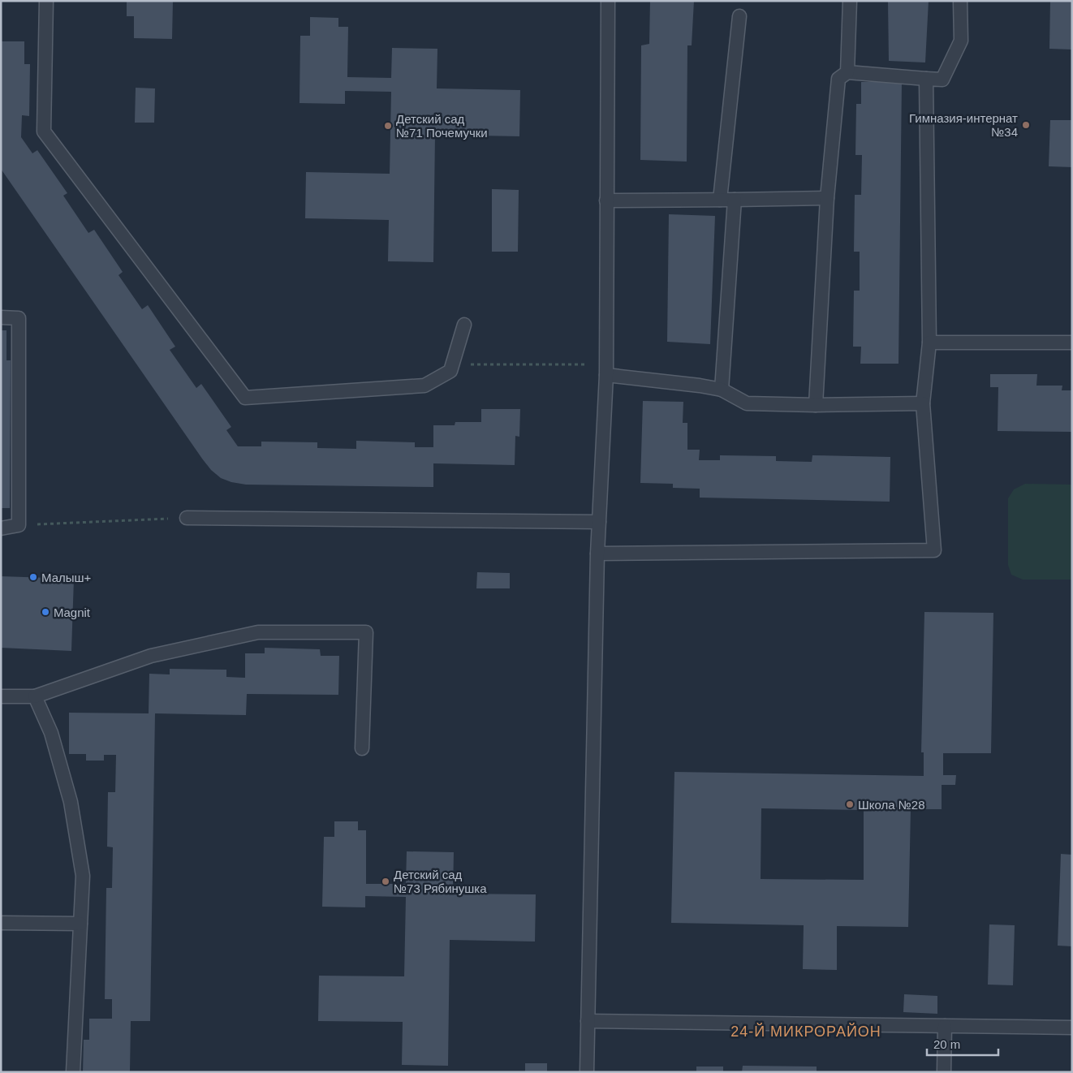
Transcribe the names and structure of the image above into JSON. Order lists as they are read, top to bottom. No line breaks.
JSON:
{"districts":["24-Й МИКРОРАЙОН"],"places":["Гимназия-интернат №34","Детский сад №71 Почемучки","Малыш+","Magnit","Школа №28","Детский сад №73 Рябинушка"],"scale_bar":"20 m"}
